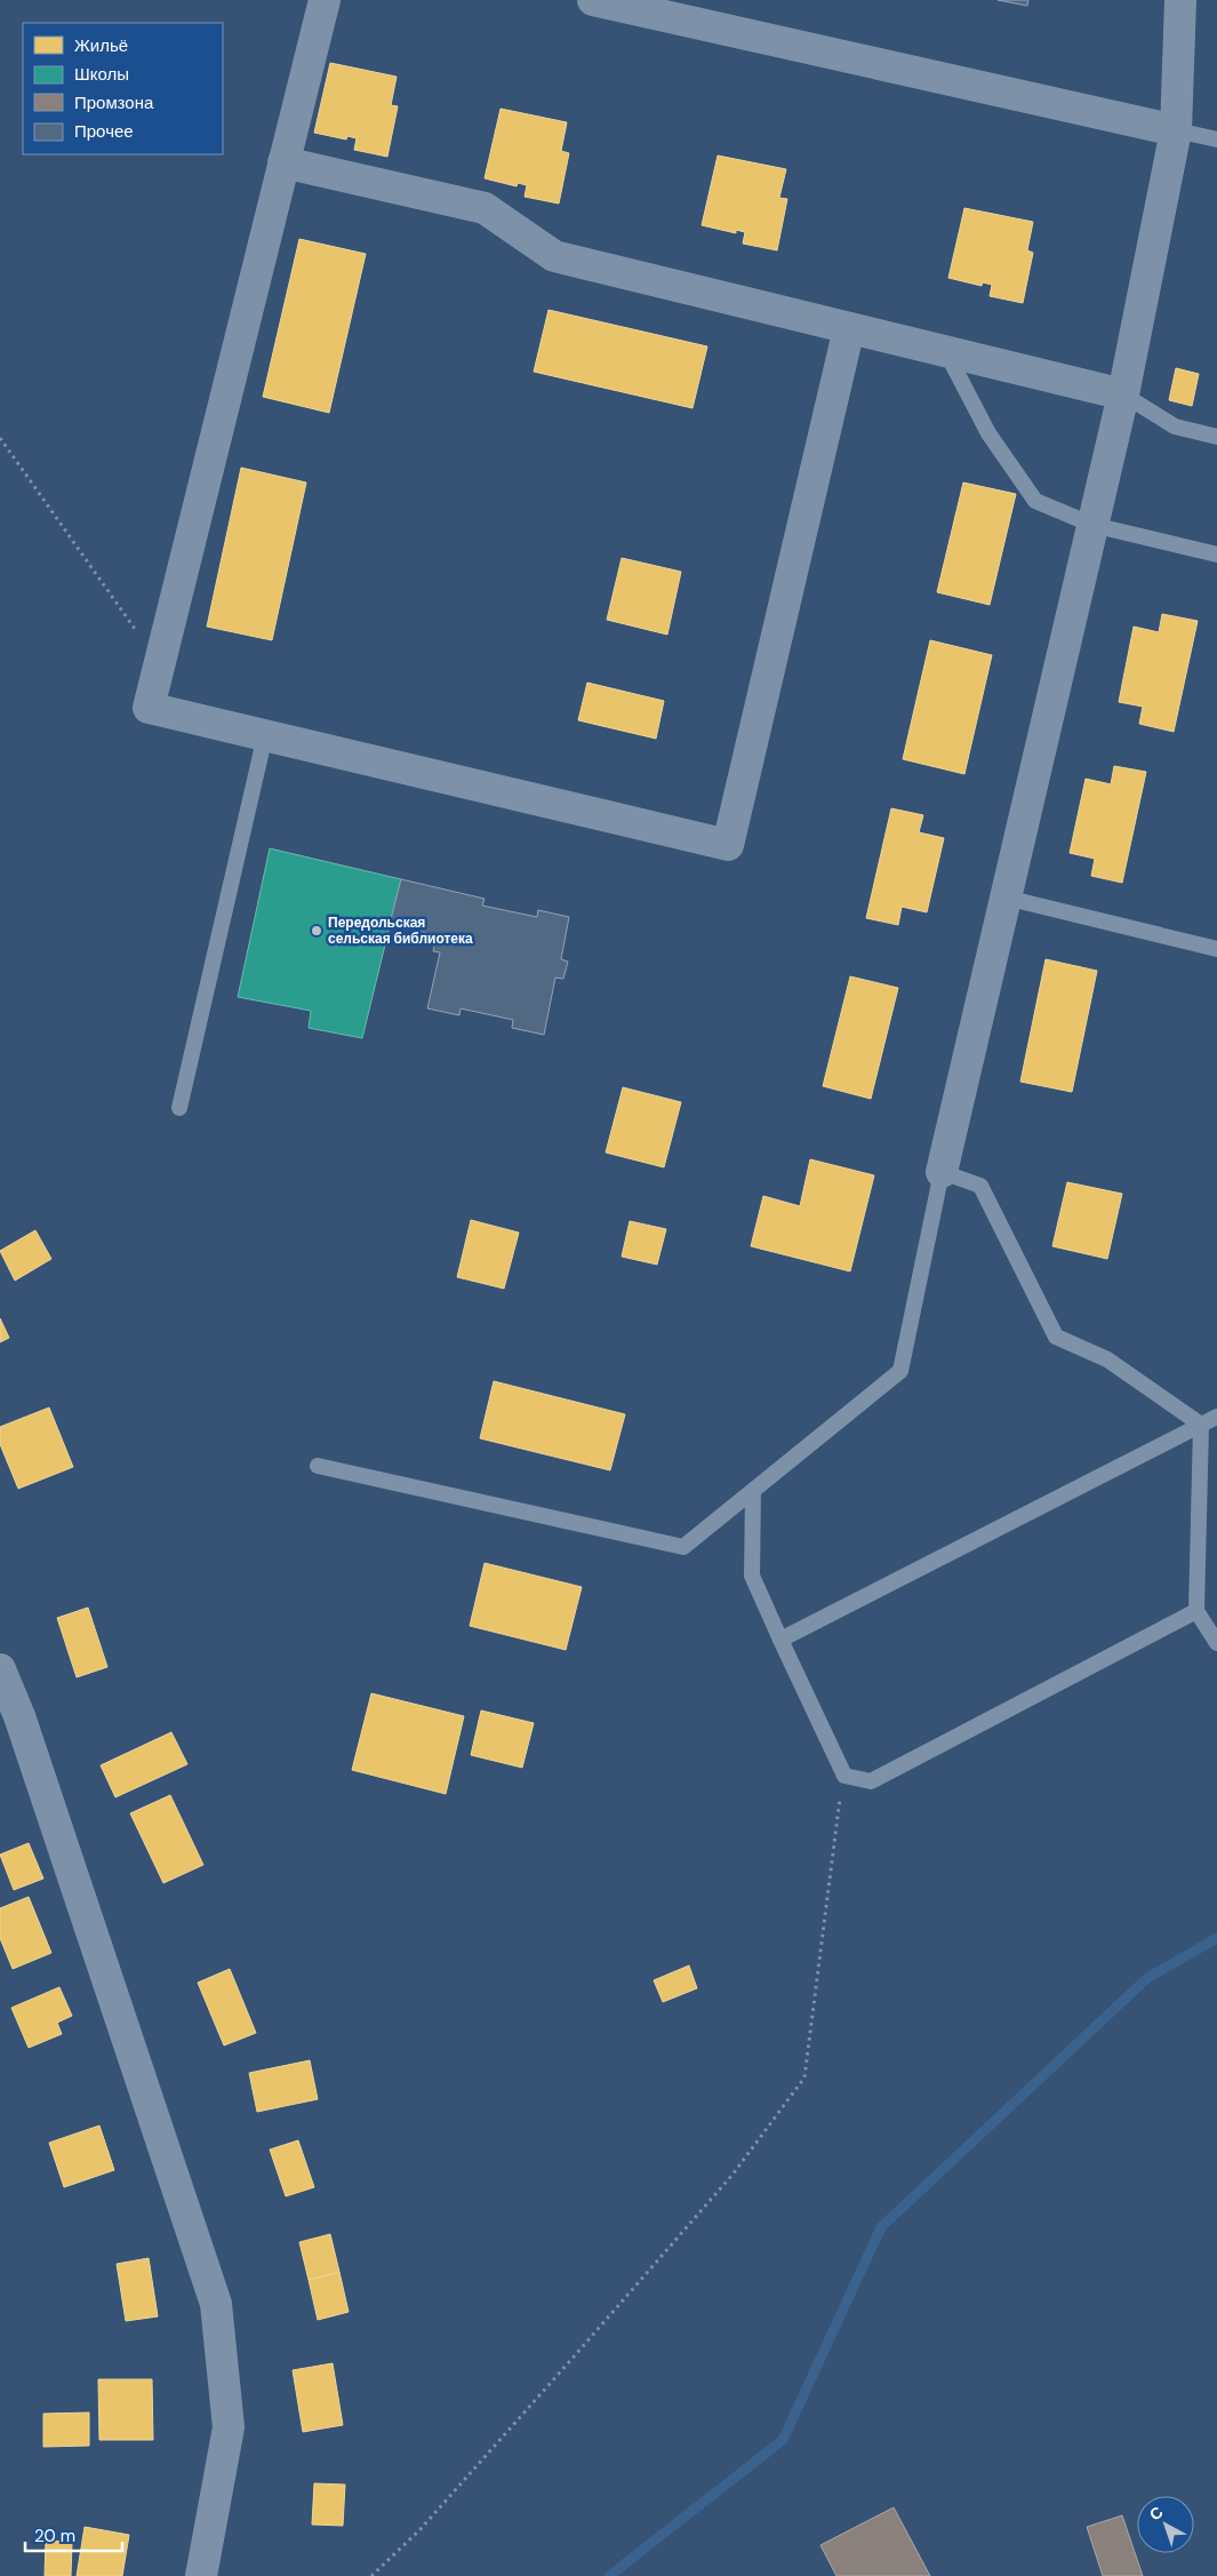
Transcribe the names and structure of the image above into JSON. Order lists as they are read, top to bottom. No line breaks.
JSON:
{"places":["Передольская сельская библиотека"],"legend":["Жильё","Школы","Промзона","Прочее"],"scale_bar":"20 m","north":"top left"}
